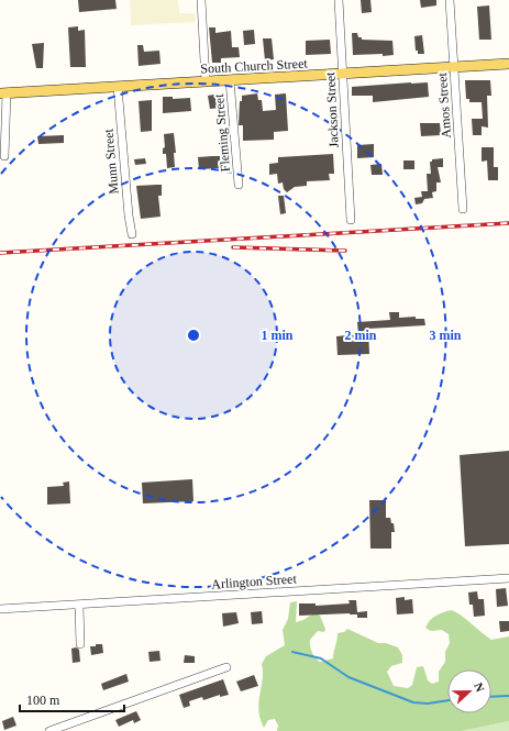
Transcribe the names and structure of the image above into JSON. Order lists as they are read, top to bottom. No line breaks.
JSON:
{"streets":{"main road":["South Church Street"],"street":["Amos Street","Jackson Street","Fleming Street","Munn Street","Arlington Street"]},"crossings":[["South Church Street","Amos Street"],["South Church Street","Jackson Street"],["South Church Street","Fleming Street"],["South Church Street","Munn Street"]],"scale_bar":"100 m","north":"right","rings":["1 min","2 min","3 min"]}
